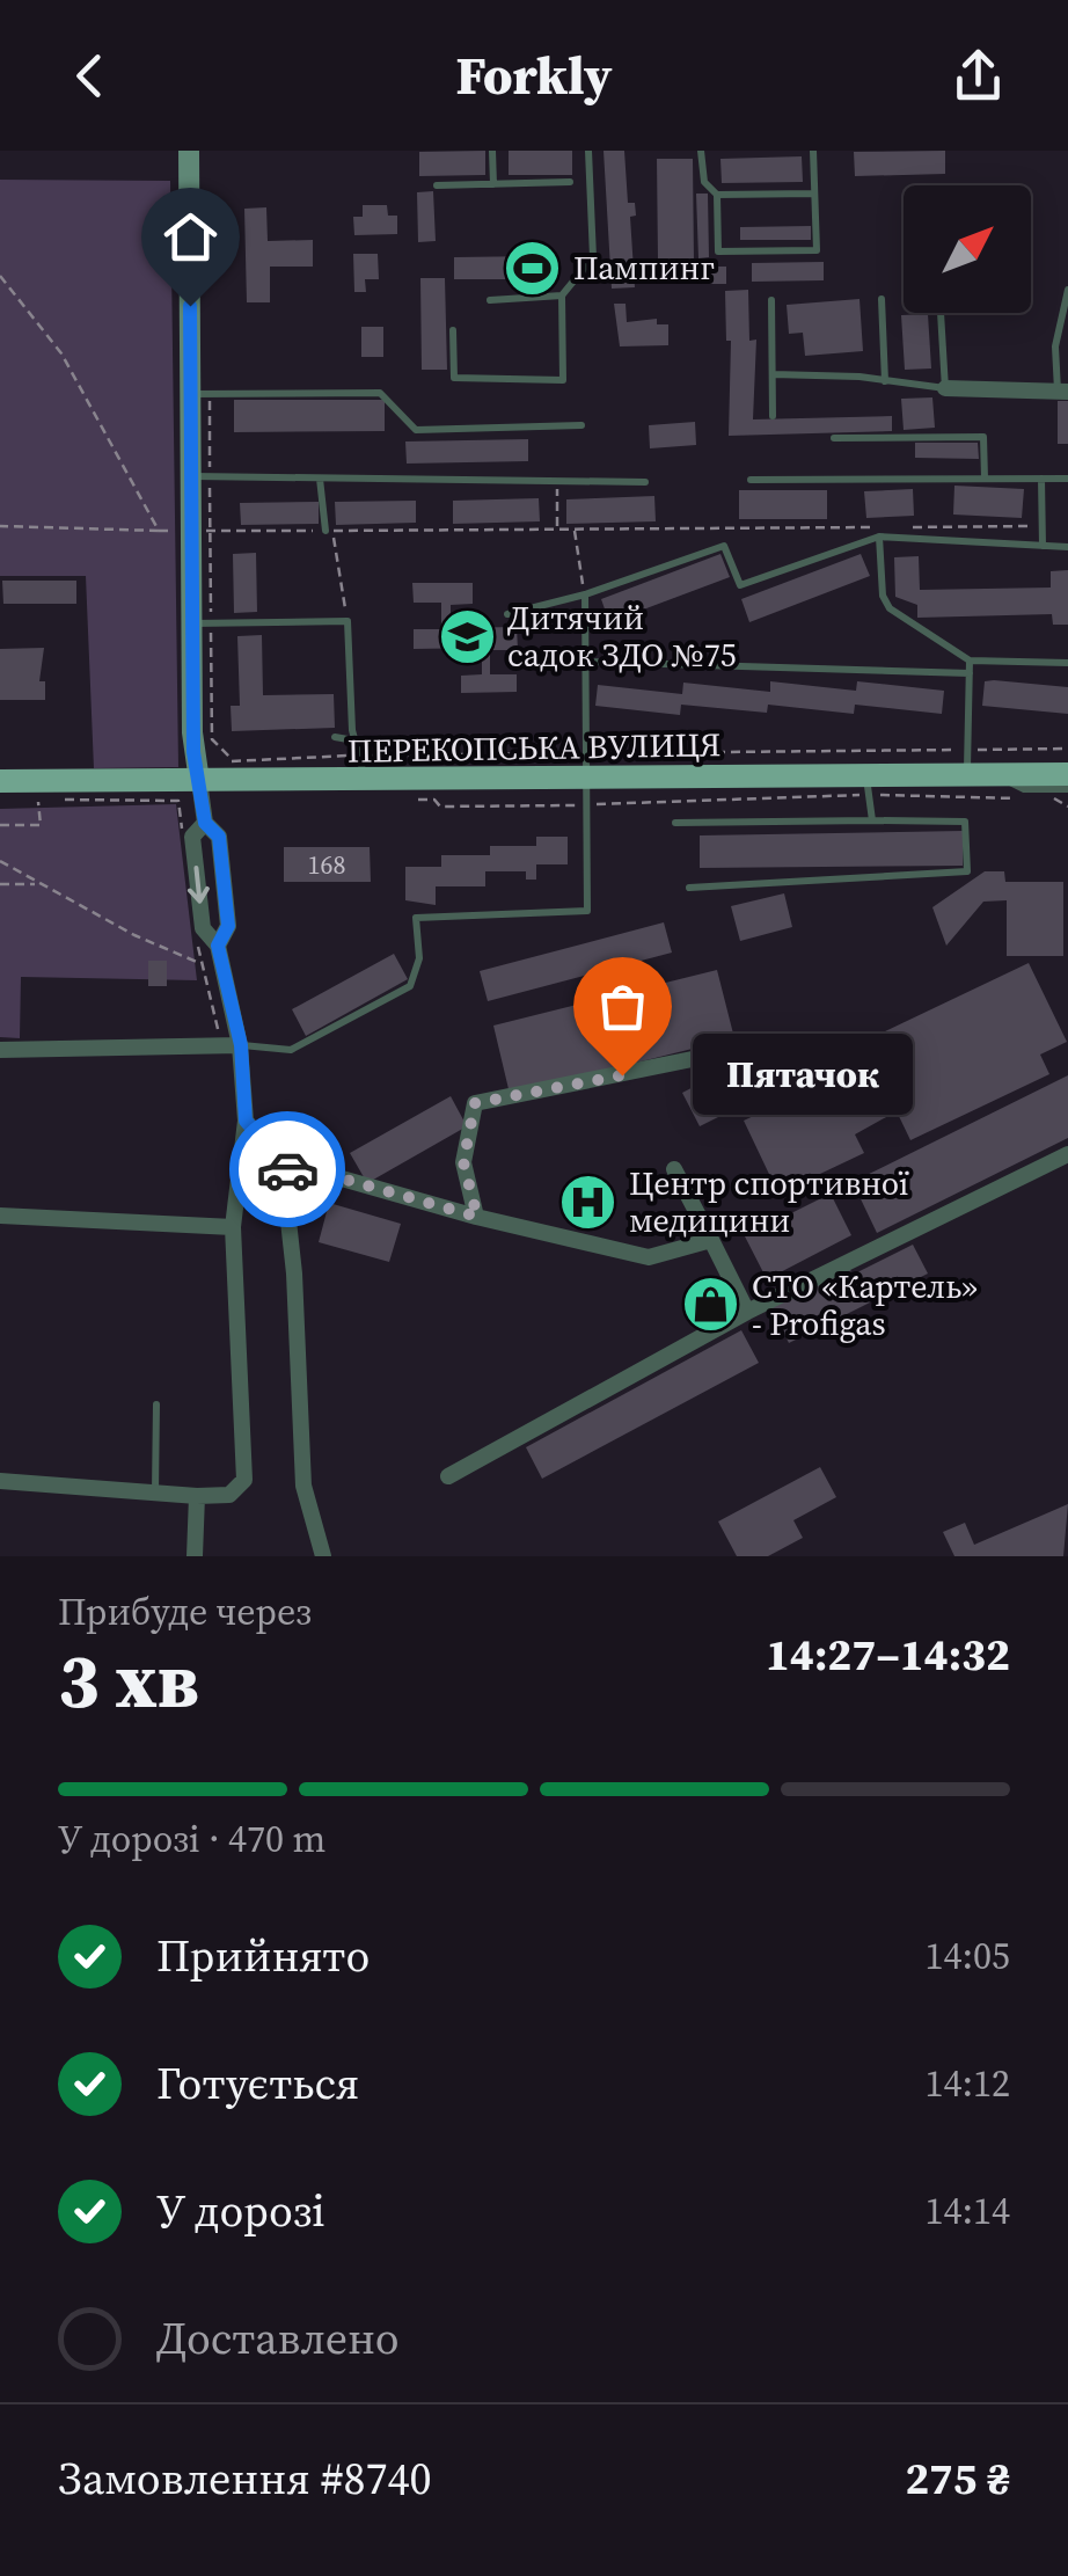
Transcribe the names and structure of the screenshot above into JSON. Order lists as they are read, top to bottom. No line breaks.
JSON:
{"streets":{"main road":["ПЕРЕКОПСЬКА ВУЛИЦЯ"]},"places":{"sports":["Пампинг"],"school or university":["Дитячий садок ЗДО №75"],"other":["Пятачок"],"hospital":["Центр спортивної медицини"],"shop":["СТО «Картель» - Profigas"]},"house_numbers":["168"],"north":"top right","page":{"header":"Forkly","bubble":"Пятачок","heading":["3 хв","Прибуде через","14:27–14:32"],"panel":["Замовлення #8740","275 ₴"],"bar":"У дорозі · 470 m","list":[["Прийнято","14:05"],["Готується","14:12"],["У дорозі","14:14"],"Доставлено"]}}
